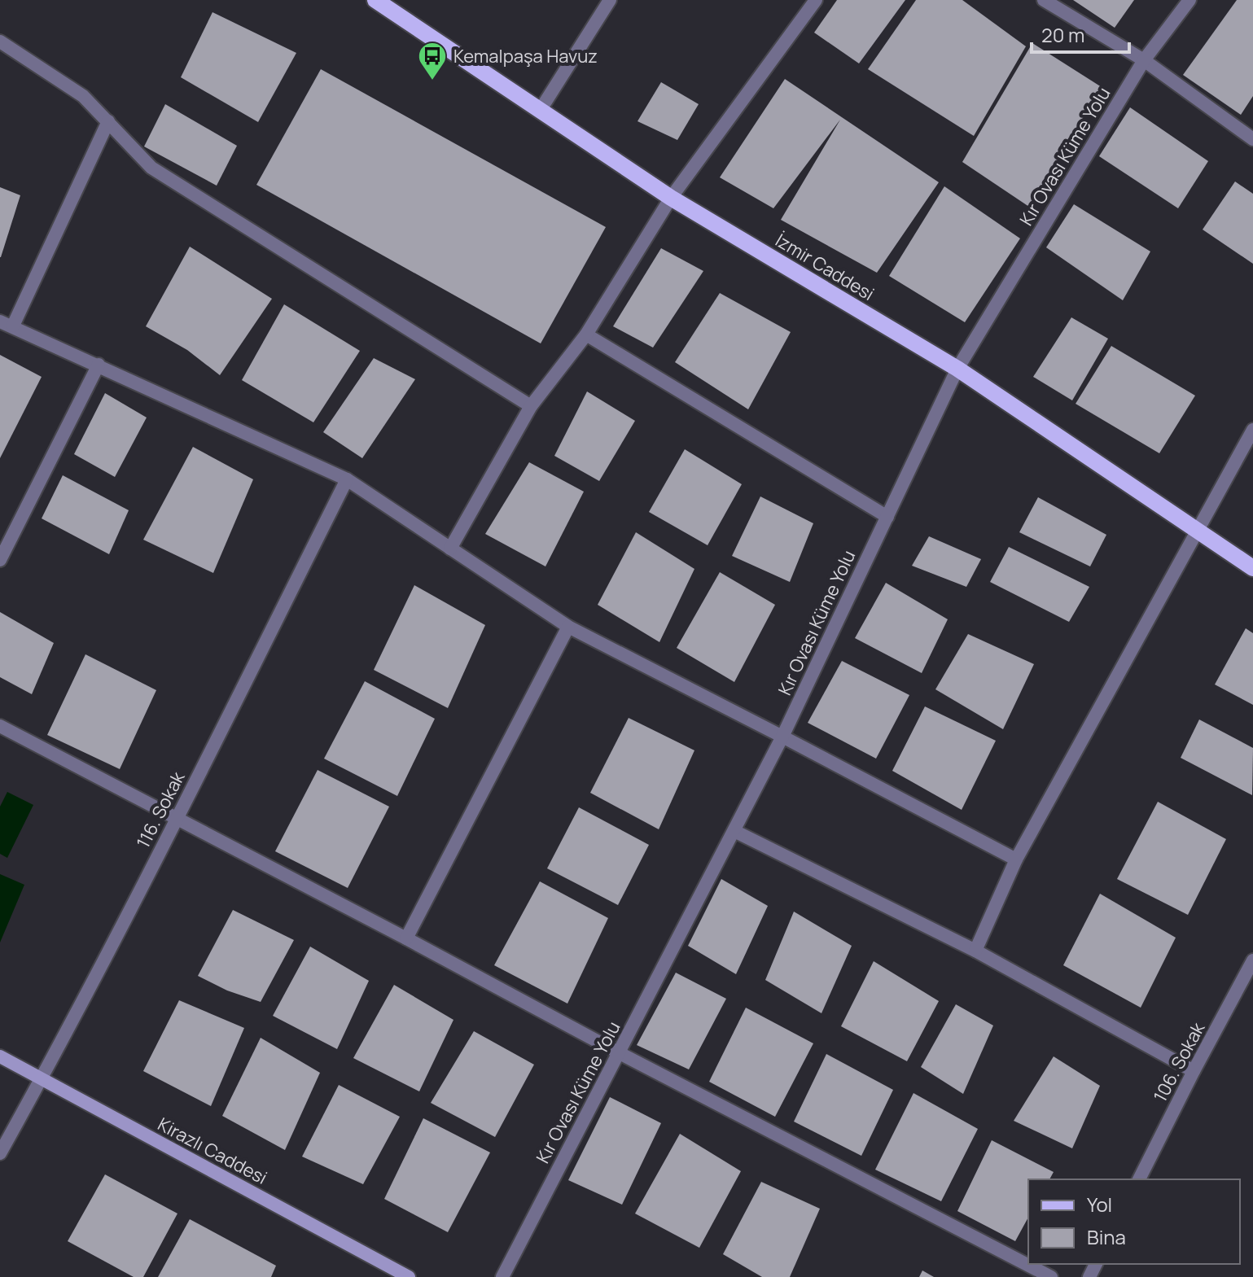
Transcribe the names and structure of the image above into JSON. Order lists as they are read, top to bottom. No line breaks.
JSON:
{"streets":{"main road":["İzmir Caddesi","Kirazlı Caddesi"],"street":["Kır Ovası Küme Yolu","116. Sokak","106. Sokak"]},"crossings":[["Kır Ovası Küme Yolu","İzmir Caddesi"],["116. Sokak","Kirazlı Caddesi"]],"places":{"bus stop":["Kemalpaşa Havuz"]},"legend":["Yol","Bina"],"scale_bar":"20 m"}
